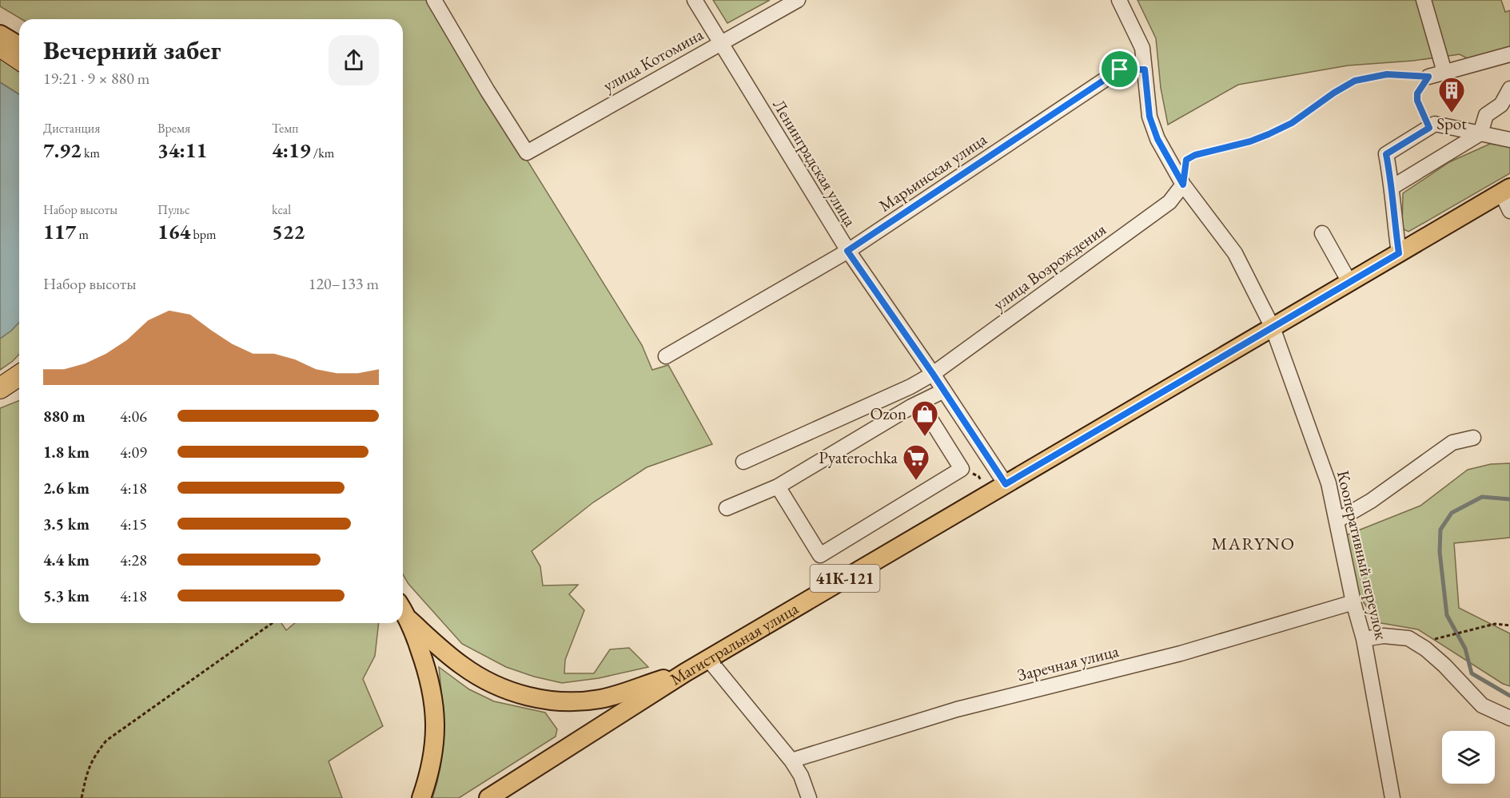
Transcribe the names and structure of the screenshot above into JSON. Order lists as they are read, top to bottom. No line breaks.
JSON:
{"streets":{"main road":["41К-121","Магистральная улица"],"street":["улица Котомина","Ленинградская улица","Марьинская улица","улица Возрождения","Кооперативный переулок","Заречная улица"]},"crossings":[["улица Котомина","Ленинградская улица"],["Ленинградская улица","Марьинская улица"],["Ленинградская улица","улица Возрождения"],["Ленинградская улица","Магистральная улица"],["Марьинская улица","Кооперативный переулок"],["улица Возрождения","Кооперативный переулок"],["Кооперативный переулок","Магистральная улица"],["Кооперативный переулок","Заречная улица"]],"districts":["MARYNO"],"places":{"building":["Spot"],"shop":["Ozon"],"supermarket":["Pyaterochka"]},"page":{"heading":["Вечерний забег","19:21 · 9 × 880 m"],"stats":[["Дистанция","7.92 km"],["Время","34:11"],["Темп","4:19 /km"],["Набор высоты","117 m"],["Пульс","164 bpm"],["kcal","522"]],"chart":["Набор высоты","120–133 m"],"list":[{"name":"880 m","note":"4:06"},{"name":"1.8 km","note":"4:09"},{"name":"2.6 km","note":"4:18"},{"name":"3.5 km","note":"4:15"},{"name":"4.4 km","note":"4:28"},{"name":"5.3 km","note":"4:18"}]}}
